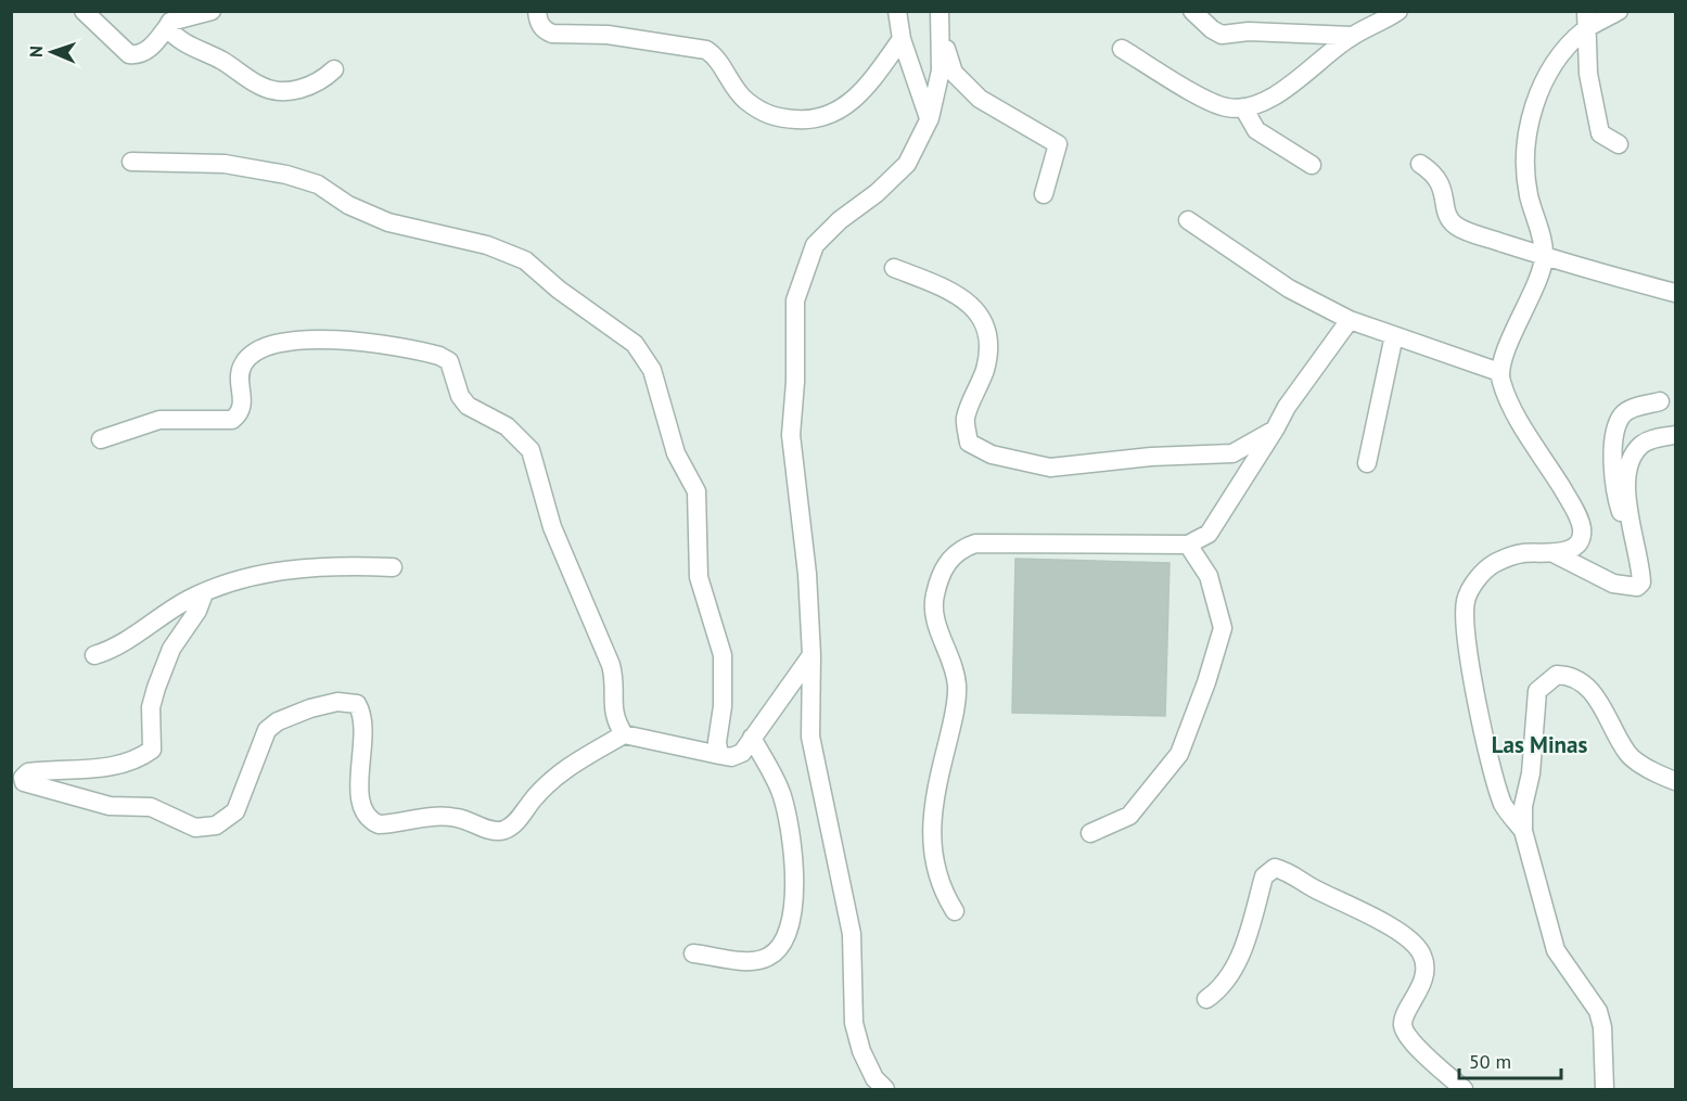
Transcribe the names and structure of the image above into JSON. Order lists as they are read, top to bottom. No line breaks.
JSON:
{"districts":["Las Minas"],"scale_bar":"50 m","north":"left"}
